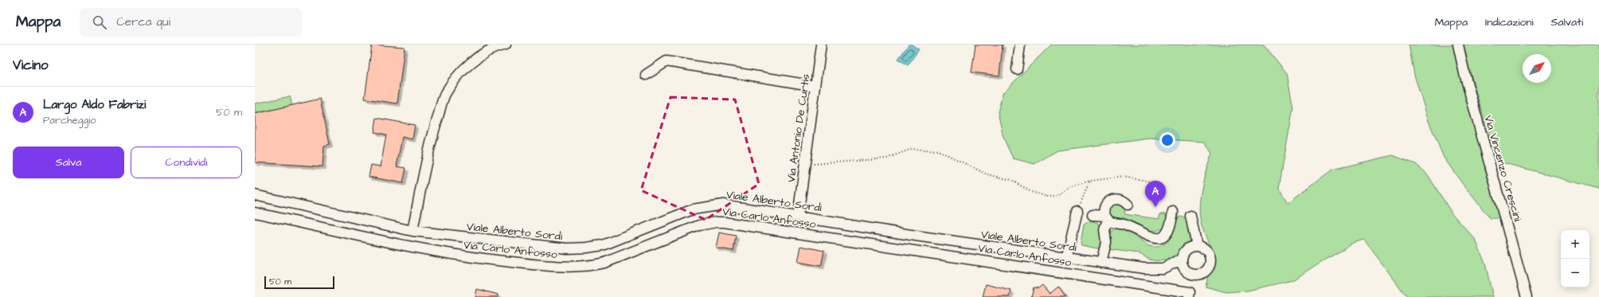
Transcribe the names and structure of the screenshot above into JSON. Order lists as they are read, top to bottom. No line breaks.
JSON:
{"streets":{"street":["Via Antonio De Curtis","Via Vincenzo Crescini","Viale Alberto Sordi","Via Carlo Anfosso"]},"crossings":[["Via Antonio De Curtis","Viale Alberto Sordi"]],"scale_bar":"50 m","north":"top right","page":{"header":"Mappa","search":"Cerca qui","nav":["Mappa","Indicazioni","Salvati"],"heading":"Vicino","list":[{"mark":"A","name":"Largo Aldo Fabrizi","note":"Parcheggio","value":"50 m"}],"buttons":["Salva","Condividi"],"pins":"A","map_buttons":["+","−"],"scale":"50 m"}}
